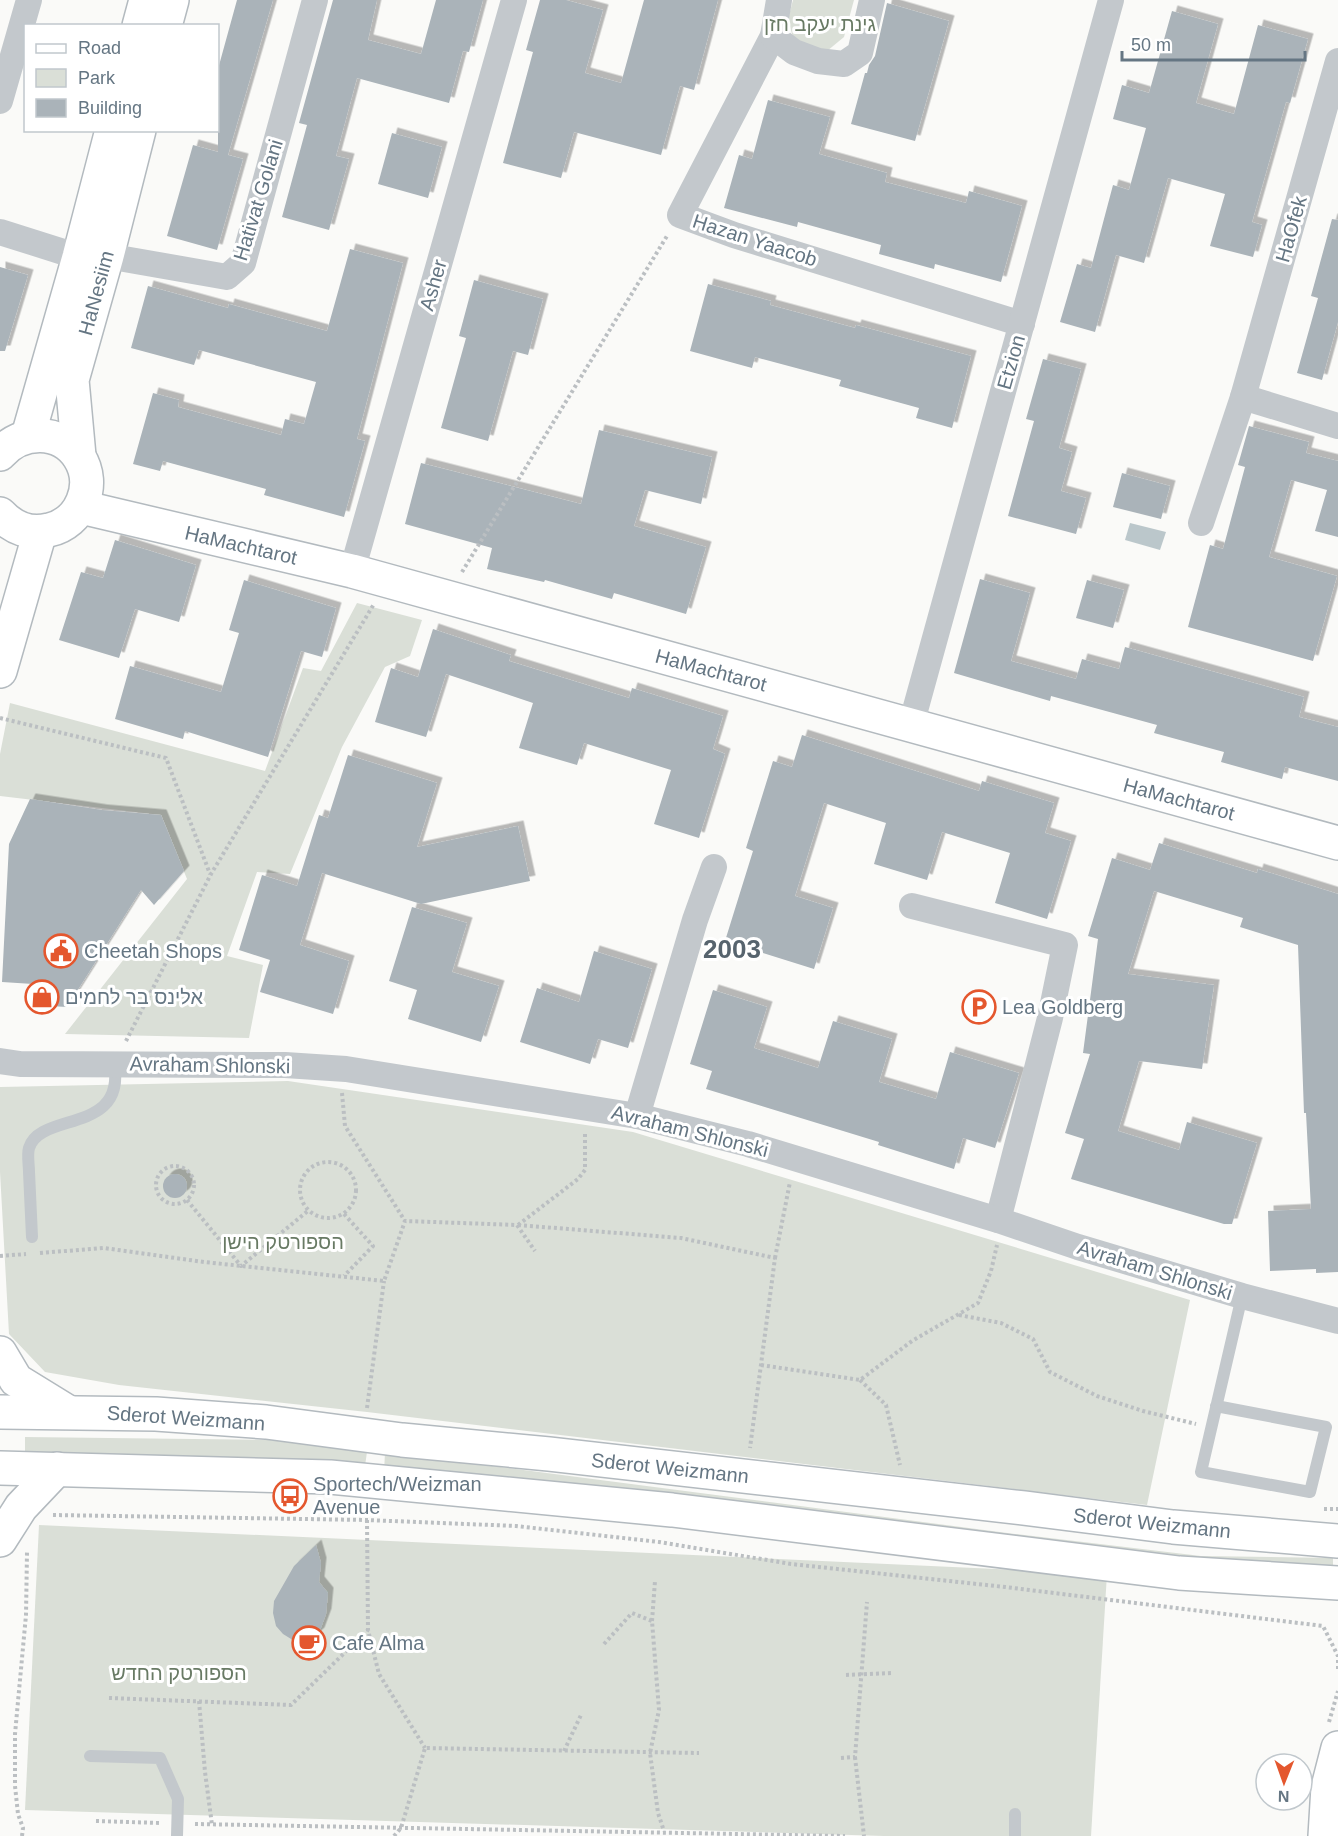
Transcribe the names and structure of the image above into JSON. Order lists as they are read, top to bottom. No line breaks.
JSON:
{"streets":{"main road":["HaNesiim","HaMachtarot","Sderot Weizmann"],"street":["Hativat Golani","HaOfek","Hazan Yaacob","Asher","Etzion","Avraham Shlonski"]},"crossings":[["Hativat Golani","HaNesiim"],["Hazan Yaacob","Etzion"],["Asher","HaMachtarot"],["HaNesiim","HaMachtarot"],["Etzion","HaMachtarot"]],"districts":["2003"],"parks":["גינת יעקב חזן","הספורטק הישן","הספורטק החדש"],"places":{"public building":["Cheetah Shops"],"shop":["אלינס בר לחמים"],"parking":["Lea Goldberg"],"bus stop":["Sportech/Weizman Avenue"],"cafe":["Cafe Alma"]},"legend":["Road","Park","Building"],"scale_bar":"50 m","north":"bottom"}
